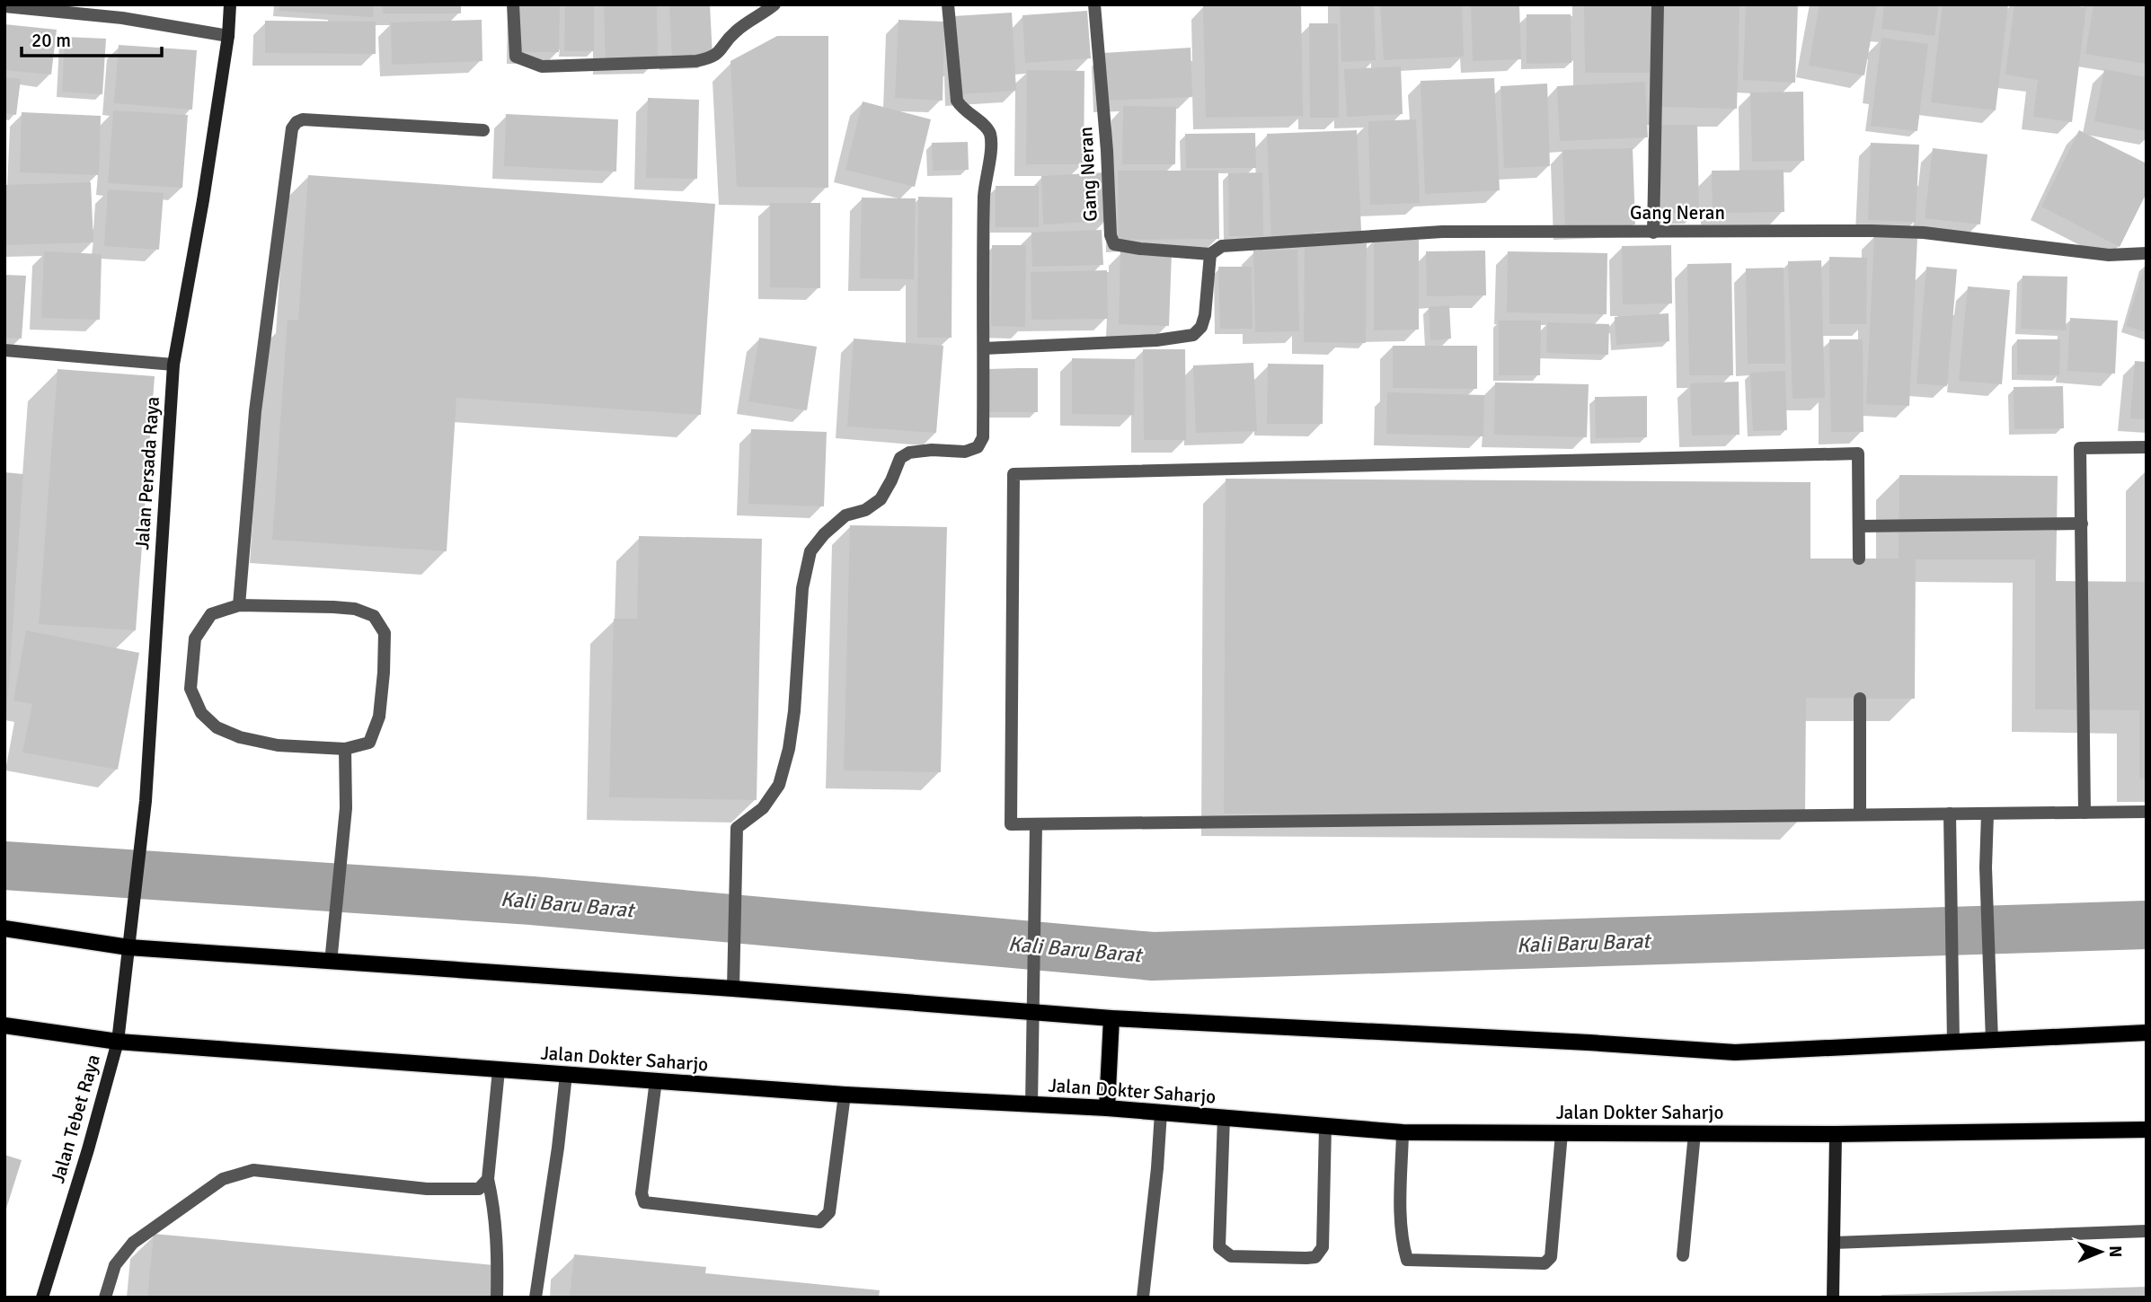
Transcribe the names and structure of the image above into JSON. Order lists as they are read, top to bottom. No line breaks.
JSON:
{"streets":{"main road":["Jalan Dokter Saharjo"],"street":["Gang Neran","Jalan Persada Raya","Jalan Tebet Raya"]},"crossings":[["Jalan Persada Raya","Jalan Tebet Raya"],["Jalan Dokter Saharjo","Jalan Tebet Raya"]],"water":["Kali Baru Barat"],"scale_bar":"20 m","north":"right"}
